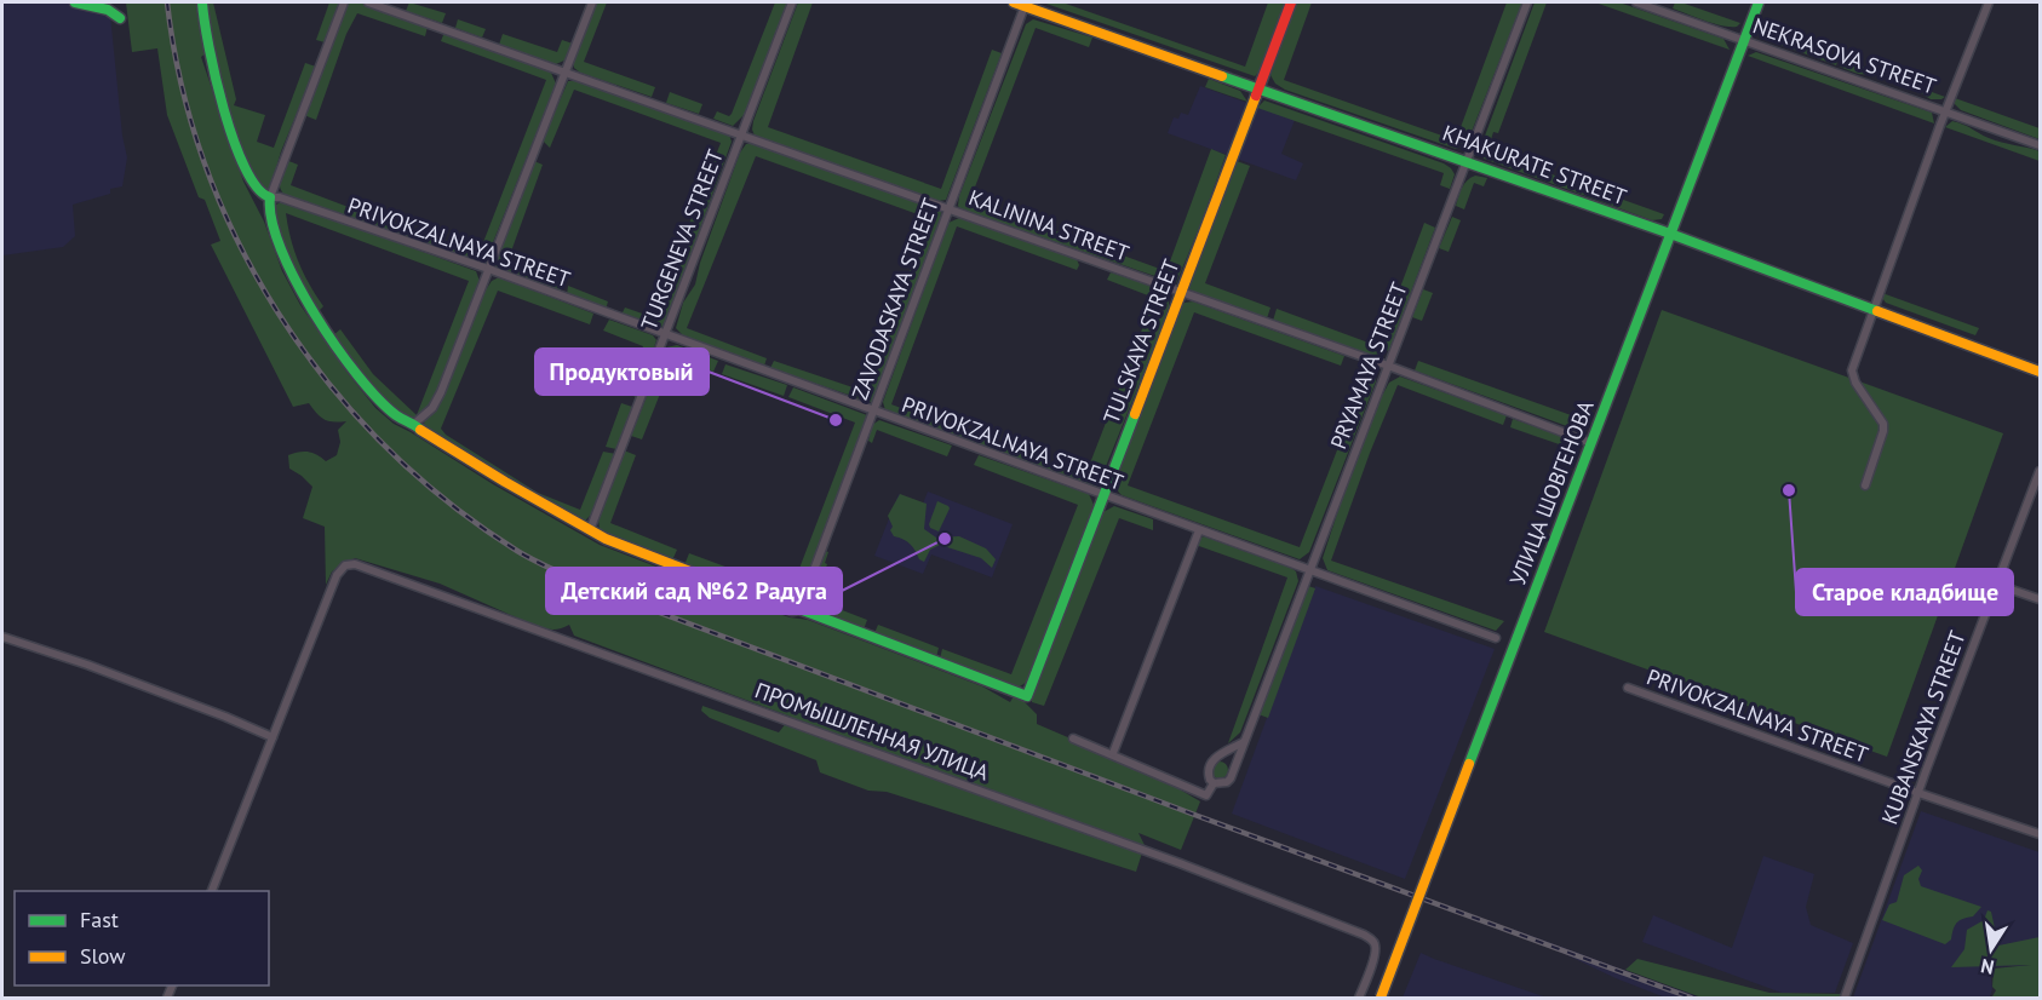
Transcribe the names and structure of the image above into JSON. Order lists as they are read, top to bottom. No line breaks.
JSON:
{"streets":{"street":["NEKRASOVA STREET","KHAKURATE STREET","KALININA STREET","TURGENEVA STREET","PRIVOKZALNAYA STREET","ZAVODASKAYA STREET","TULSKAYA STREET","PRYAMAYA STREET","УЛИЦА ШОВГЕНОВА","KUBANSKAYA STREET","ПРОМЫШЛЕННАЯ УЛИЦА"]},"crossings":[["NEKRASOVA STREET","УЛИЦА ШОВГЕНОВА"],["KHAKURATE STREET","ZAVODASKAYA STREET"],["KHAKURATE STREET","TULSKAYA STREET"],["KHAKURATE STREET","PRYAMAYA STREET"],["KHAKURATE STREET","УЛИЦА ШОВГЕНОВА"],["KALININA STREET","TURGENEVA STREET"],["KALININA STREET","ZAVODASKAYA STREET"],["KALININA STREET","TULSKAYA STREET"],["KALININA STREET","PRYAMAYA STREET"],["KALININA STREET","УЛИЦА ШОВГЕНОВА"],["TURGENEVA STREET","PRIVOKZALNAYA STREET"],["PRIVOKZALNAYA STREET","ZAVODASKAYA STREET"],["PRIVOKZALNAYA STREET","TULSKAYA STREET"],["PRIVOKZALNAYA STREET","PRYAMAYA STREET"],["PRIVOKZALNAYA STREET","KUBANSKAYA STREET"],["ZAVODASKAYA STREET","TULSKAYA STREET"]],"places":["Продуктовый","Старое кладбище","Детский сад №62 Радуга"],"legend":["Fast","Slow"],"north":"bottom"}
